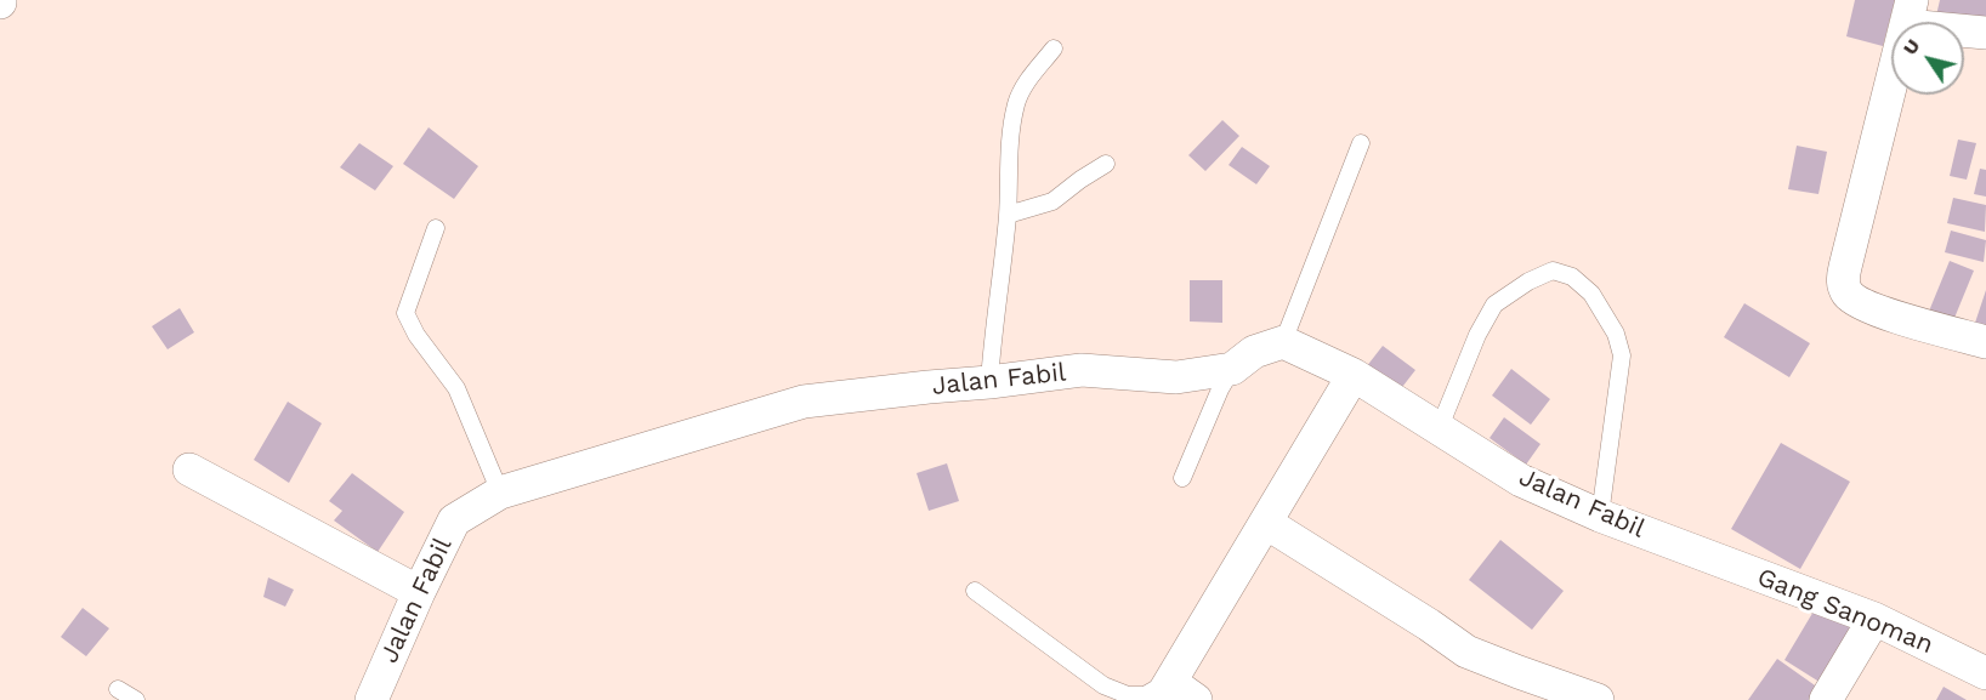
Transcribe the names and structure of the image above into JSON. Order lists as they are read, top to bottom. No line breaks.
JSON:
{"streets":{"street":["Jalan Fabil","Gang Sanoman"]},"crossings":[["Jalan Fabil","Gang Sanoman"]],"north":"top left"}
